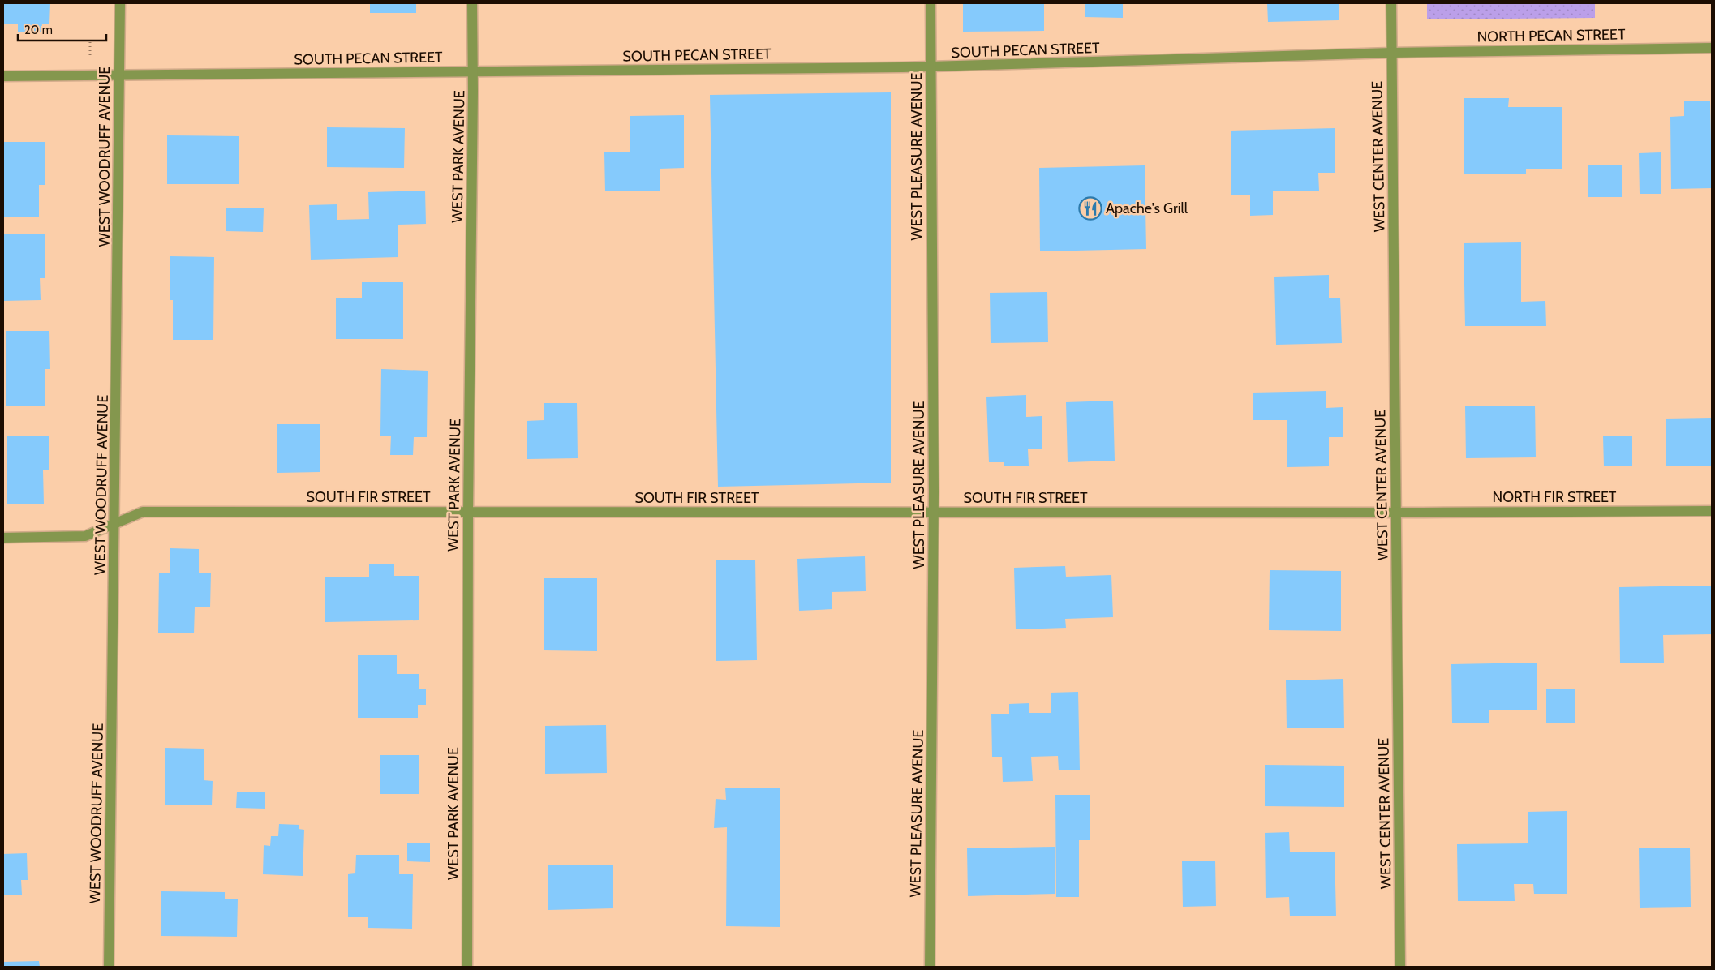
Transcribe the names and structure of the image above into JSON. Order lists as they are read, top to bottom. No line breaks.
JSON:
{"streets":{"street":["NORTH PECAN STREET","SOUTH PECAN STREET","WEST WOODRUFF AVENUE","WEST PARK AVENUE","WEST PLEASURE AVENUE","WEST CENTER AVENUE","SOUTH FIR STREET","NORTH FIR STREET"]},"crossings":[["NORTH PECAN STREET","SOUTH PECAN STREET"],["NORTH PECAN STREET","WEST CENTER AVENUE"],["SOUTH PECAN STREET","WEST WOODRUFF AVENUE"],["SOUTH PECAN STREET","WEST PARK AVENUE"],["SOUTH PECAN STREET","WEST PLEASURE AVENUE"],["SOUTH PECAN STREET","WEST CENTER AVENUE"],["WEST WOODRUFF AVENUE","SOUTH FIR STREET"],["WEST PARK AVENUE","SOUTH FIR STREET"],["WEST PLEASURE AVENUE","SOUTH FIR STREET"],["WEST CENTER AVENUE","SOUTH FIR STREET"],["WEST CENTER AVENUE","NORTH FIR STREET"],["SOUTH FIR STREET","NORTH FIR STREET"]],"places":{"restaurant":["Apache's Grill"]},"scale_bar":"20 m"}
